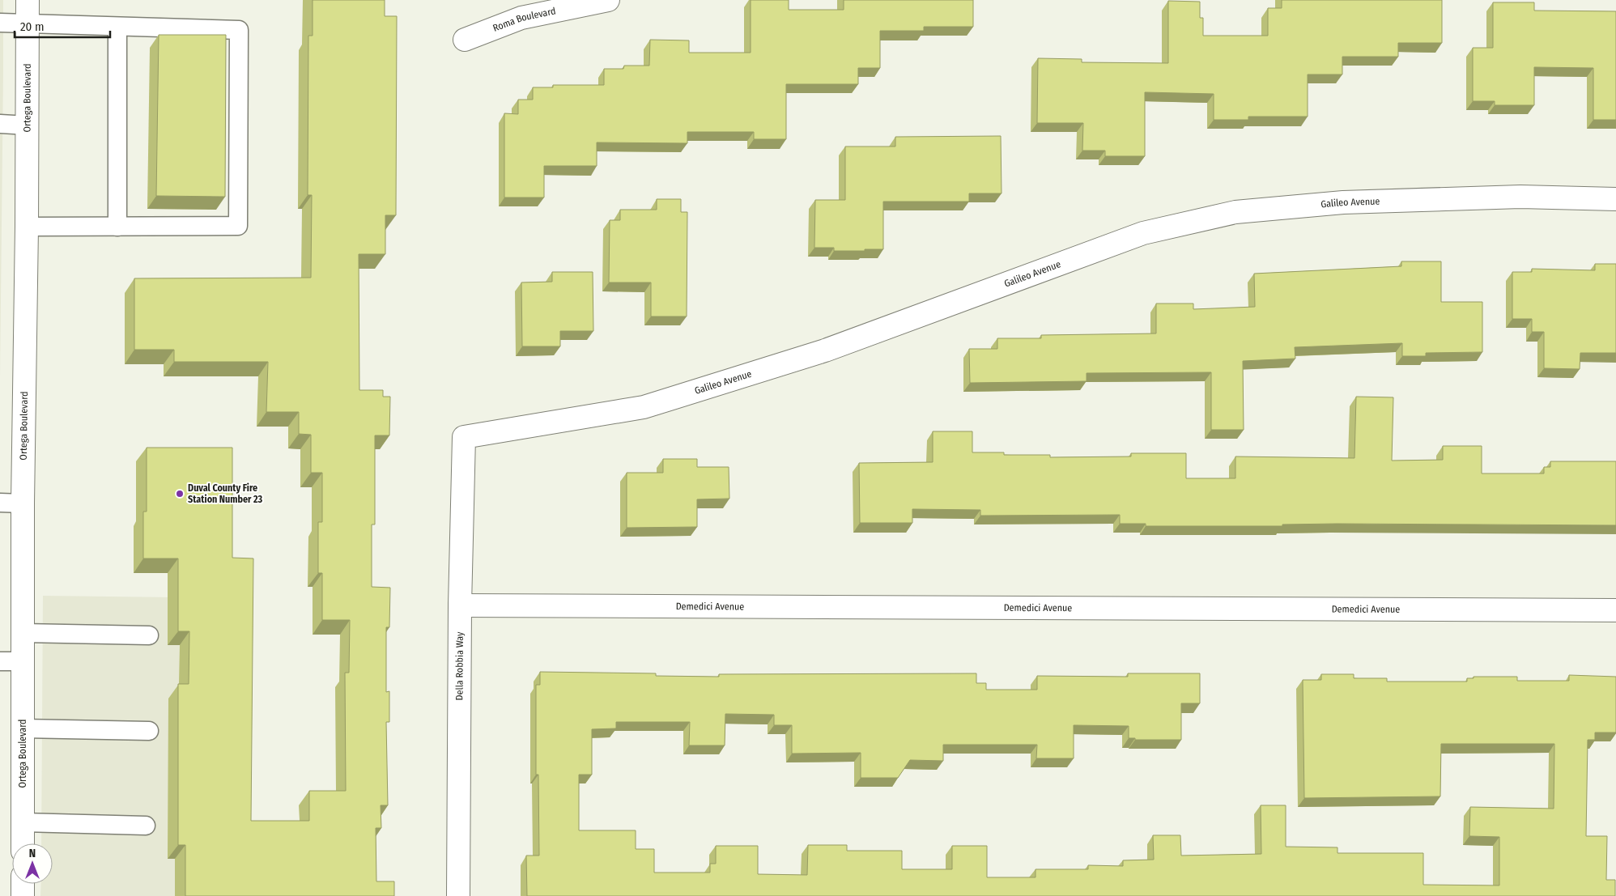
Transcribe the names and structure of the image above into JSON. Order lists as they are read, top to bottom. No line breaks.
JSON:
{"streets":{"street":["Roma Boulevard","Ortega Boulevard","Galileo Avenue","Demedici Avenue","Della Robbia Way"]},"crossings":[["Galileo Avenue","Della Robbia Way"],["Demedici Avenue","Della Robbia Way"]],"places":["Duval County Fire Station Number 23"],"scale_bar":"20 m","north":"top"}
